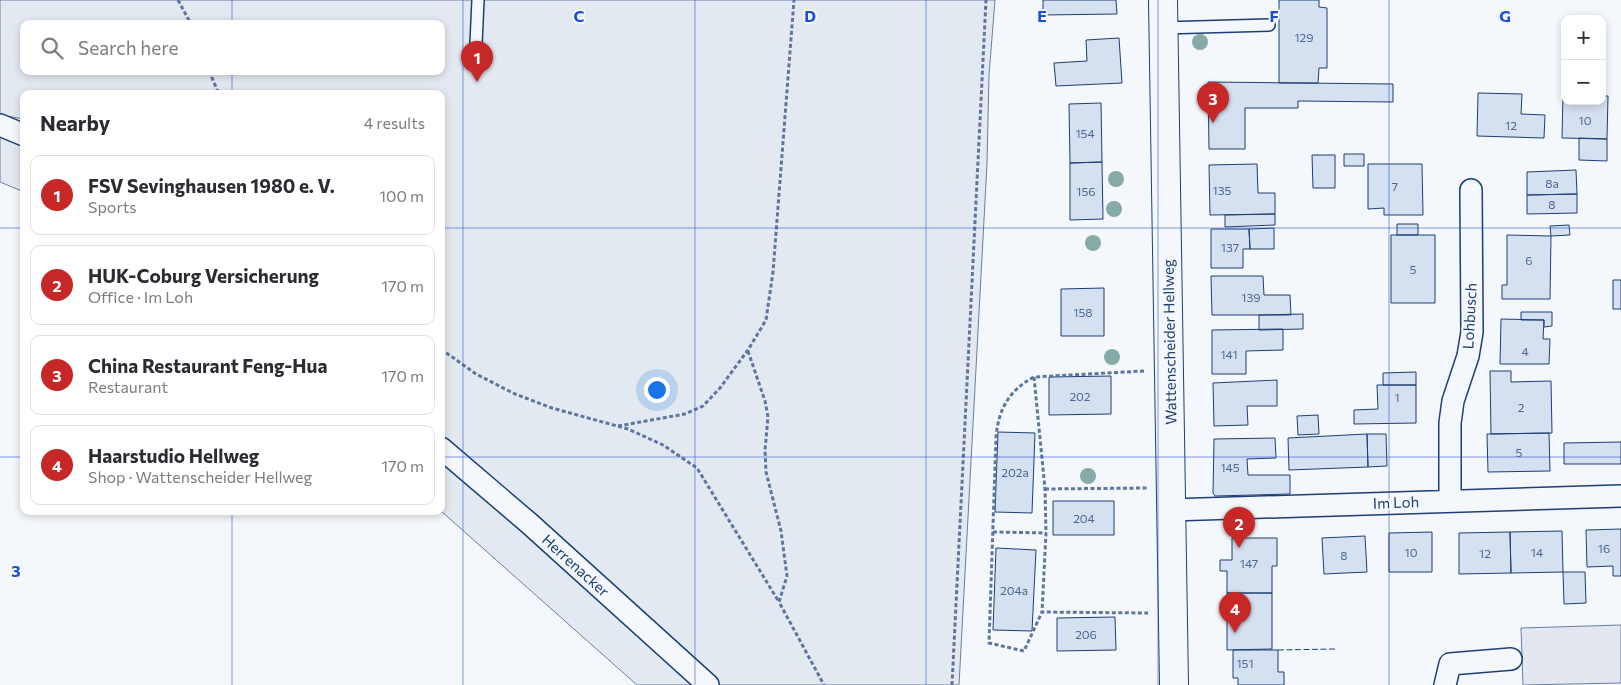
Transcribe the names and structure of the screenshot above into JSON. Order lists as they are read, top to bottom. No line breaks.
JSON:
{"streets":{"main road":["Wattenscheider Hellweg"],"street":["Lohbusch","Im Loh","Herrenacker"]},"crossings":[["Lohbusch","Im Loh"],["Wattenscheider Hellweg","Im Loh"]],"house_numbers":["129","10","12","154","8a","7","135","156","8","137","6","5","139","158","4","141","202","1","2","5","145","202a","204","16","10","14","12","8","147","204a","206","151"],"page":{"map_buttons":["+","−"],"search":"Search here","pins":["1","3","2","4"],"heading":["Nearby","4 results"],"list":[{"mark":"1","name":"FSV Sevinghausen 1980 e. V.","note":"Sports","value":"100 m"},{"mark":"2","name":"HUK-Coburg Versicherung","note":"Office · Im Loh","value":"170 m"},{"mark":"3","name":"China Restaurant Feng-Hua","note":"Restaurant","value":"170 m"},{"mark":"4","name":"Haarstudio Hellweg","note":"Shop · Wattenscheider Hellweg","value":"170 m"}]},"grid":{"columns":["C","D","E","F","G"],"rows":["3"]}}
